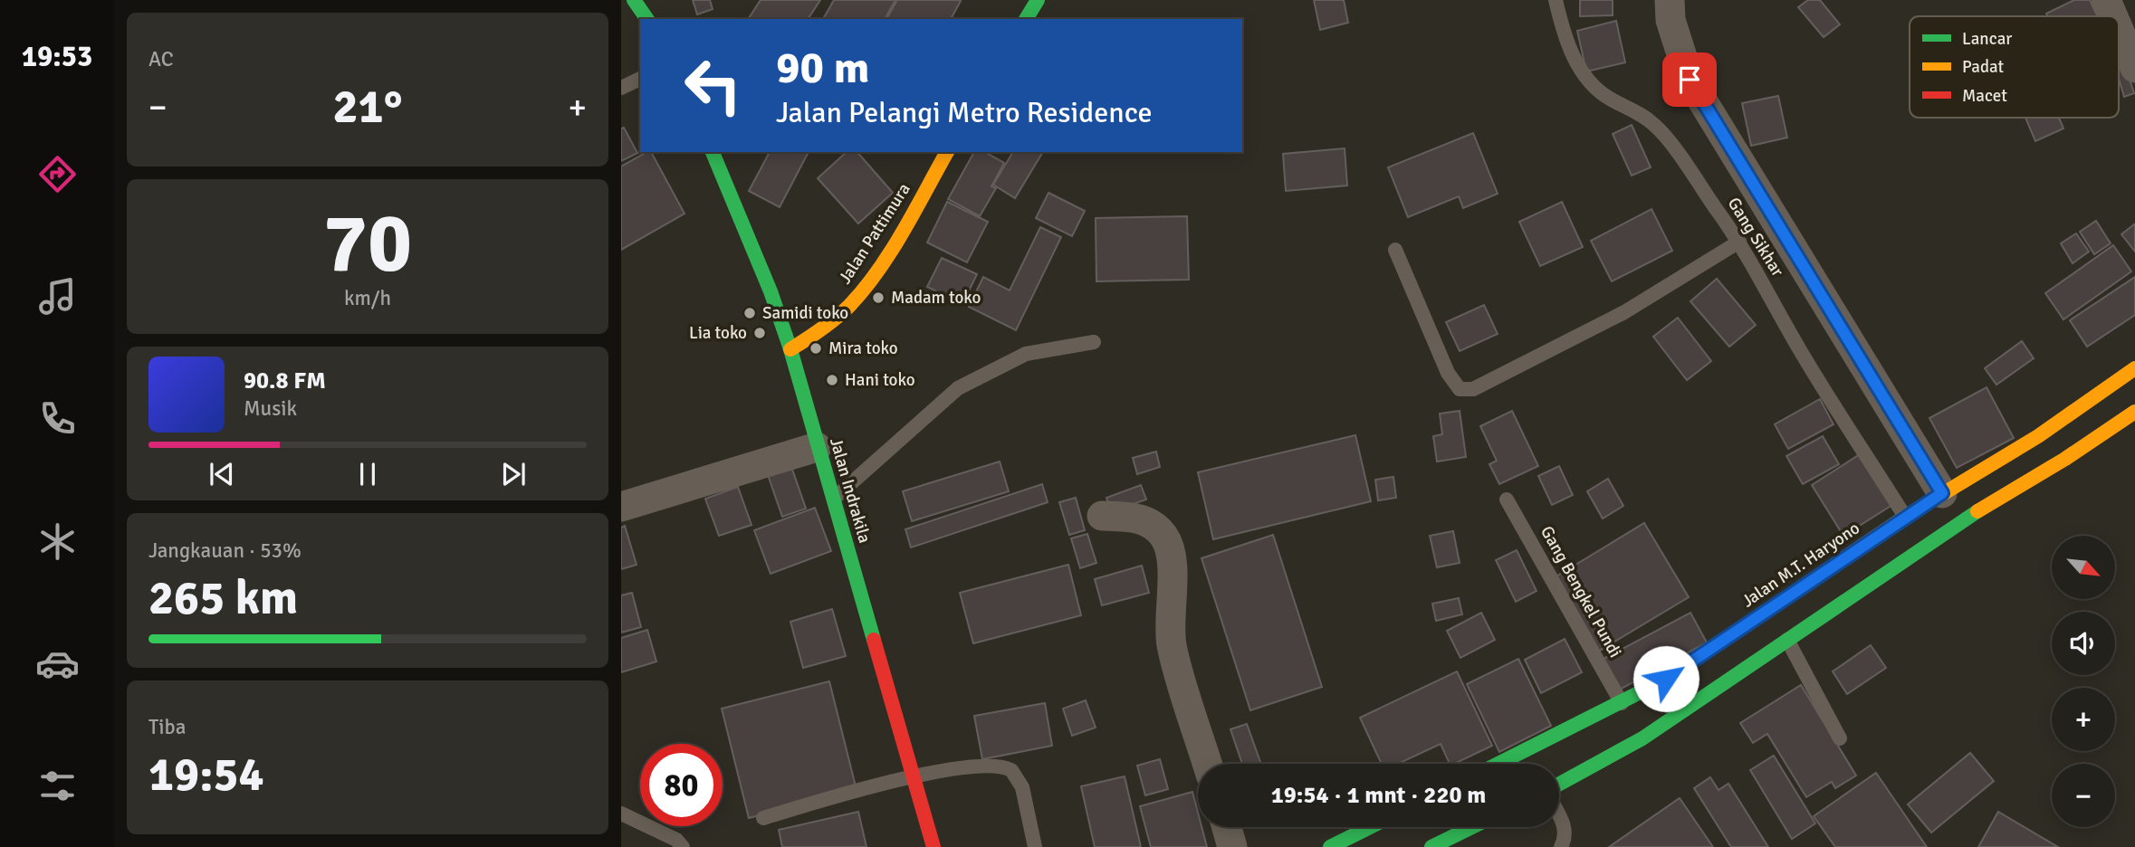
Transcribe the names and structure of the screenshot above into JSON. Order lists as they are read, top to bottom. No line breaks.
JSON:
{"streets":{"main road":["Jalan Pattimura","Jalan Indrakila","Jalan M.T. Haryono"],"lane":["Gang Sikhar","Gang Bengkel Pundi"]},"crossings":[["Jalan Pattimura","Jalan Indrakila"],["Gang Sikhar","Jalan M.T. Haryono"],["Jalan M.T. Haryono","Gang Bengkel Pundi"]],"places":["Madam toko","Samidi toko","Lia toko","Mira toko","Hani toko"],"legend":["Lancar","Padat","Macet"],"north":"bottom right","page":{"tabs":"19:53","tile":["AC",["70","km/h"],["Jangkauan · 53%","265 km"],["Tiba","19:54"]],"turn":["90 m","Jalan Pelangi Metro Residence"],"heat":["−","21°","+"],"song":["90.8 FM","Musik"],"map_buttons":["+","−"],"limit":"80","trip":"19:54 · 1 mnt · 220 m"}}
